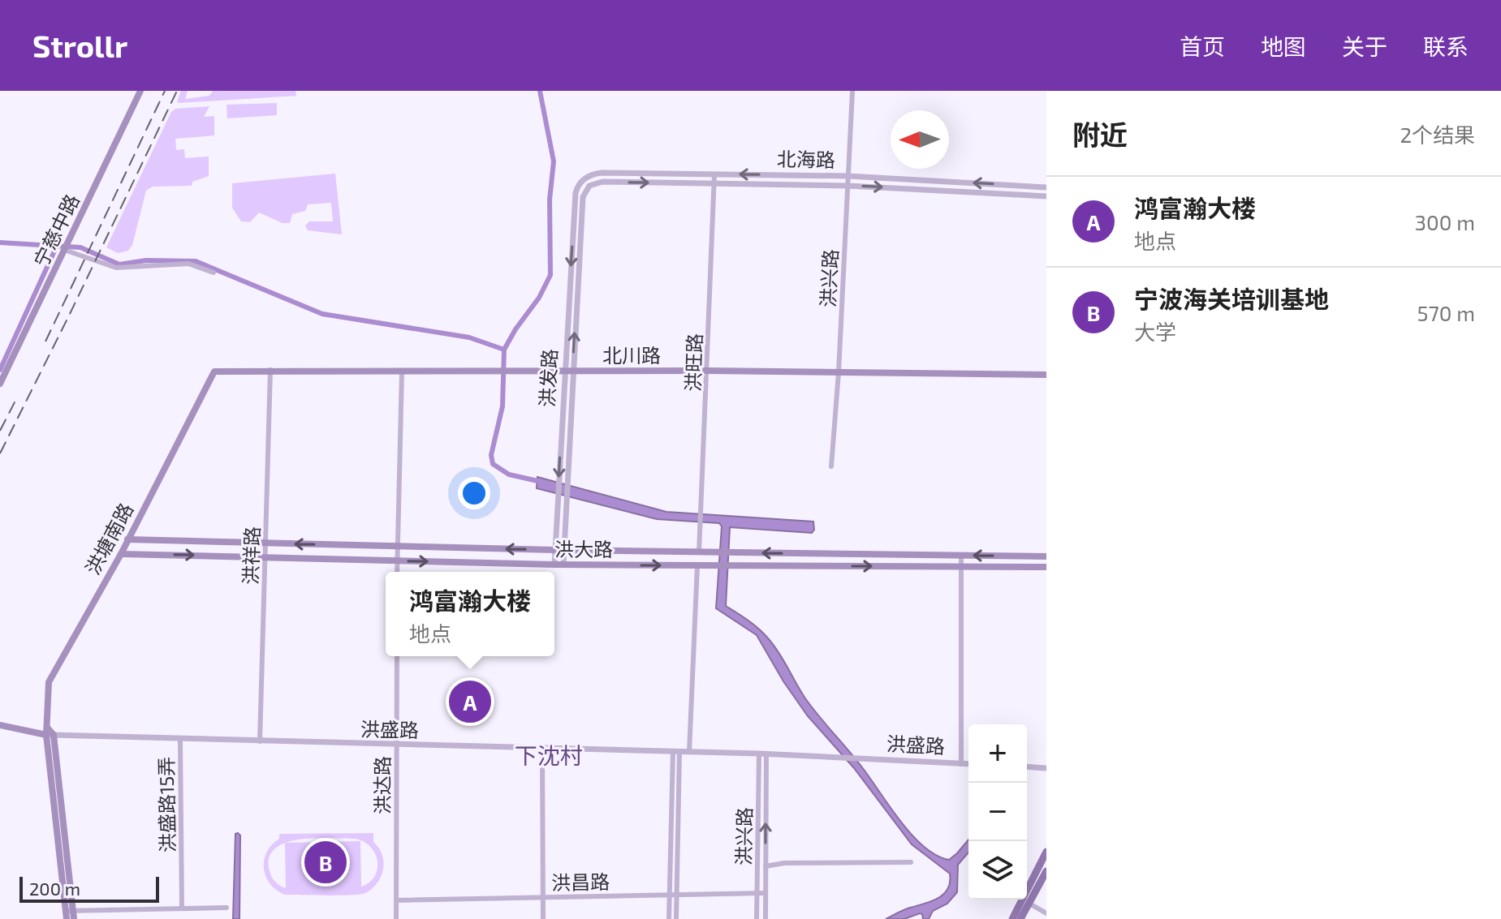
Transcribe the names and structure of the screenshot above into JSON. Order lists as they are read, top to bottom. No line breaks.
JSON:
{"streets":{"main road":["宁慈中路","北川路","洪塘南路","洪大路","洪盛路"],"street":["北海路","洪兴路","洪旺路","洪发路","洪祥路","洪达路","洪盛路15弄","洪昌路"]},"crossings":[["北海路","洪兴路"],["北海路","洪旺路"],["北海路","洪发路"],["洪兴路","北川路"],["洪兴路","洪盛路"],["洪兴路","洪昌路"],["北川路","洪旺路"],["北川路","洪发路"],["北川路","洪塘南路"],["北川路","洪祥路"],["洪旺路","洪大路"],["洪发路","洪大路"],["洪塘南路","洪大路"],["洪塘南路","洪盛路"],["洪大路","洪祥路"],["洪祥路","洪盛路"],["洪盛路","洪达路"],["洪盛路","洪盛路15弄"],["洪达路","洪昌路"]],"districts":["下沈村"],"scale_bar":"200 m","north":"left","page":{"header":"Strollr","nav":["首页","地图","关于","联系"],"heading":["附近","2个结果"],"list":[{"mark":"A","name":"鸿富瀚大楼","note":"地点","value":"300 m"},{"mark":"B","name":"宁波海关培训基地","note":"大学","value":"570 m"}],"popup":["鸿富瀚大楼","地点"],"pins":["A","B"],"map_buttons":["+","−"],"scale":"200 m"}}
